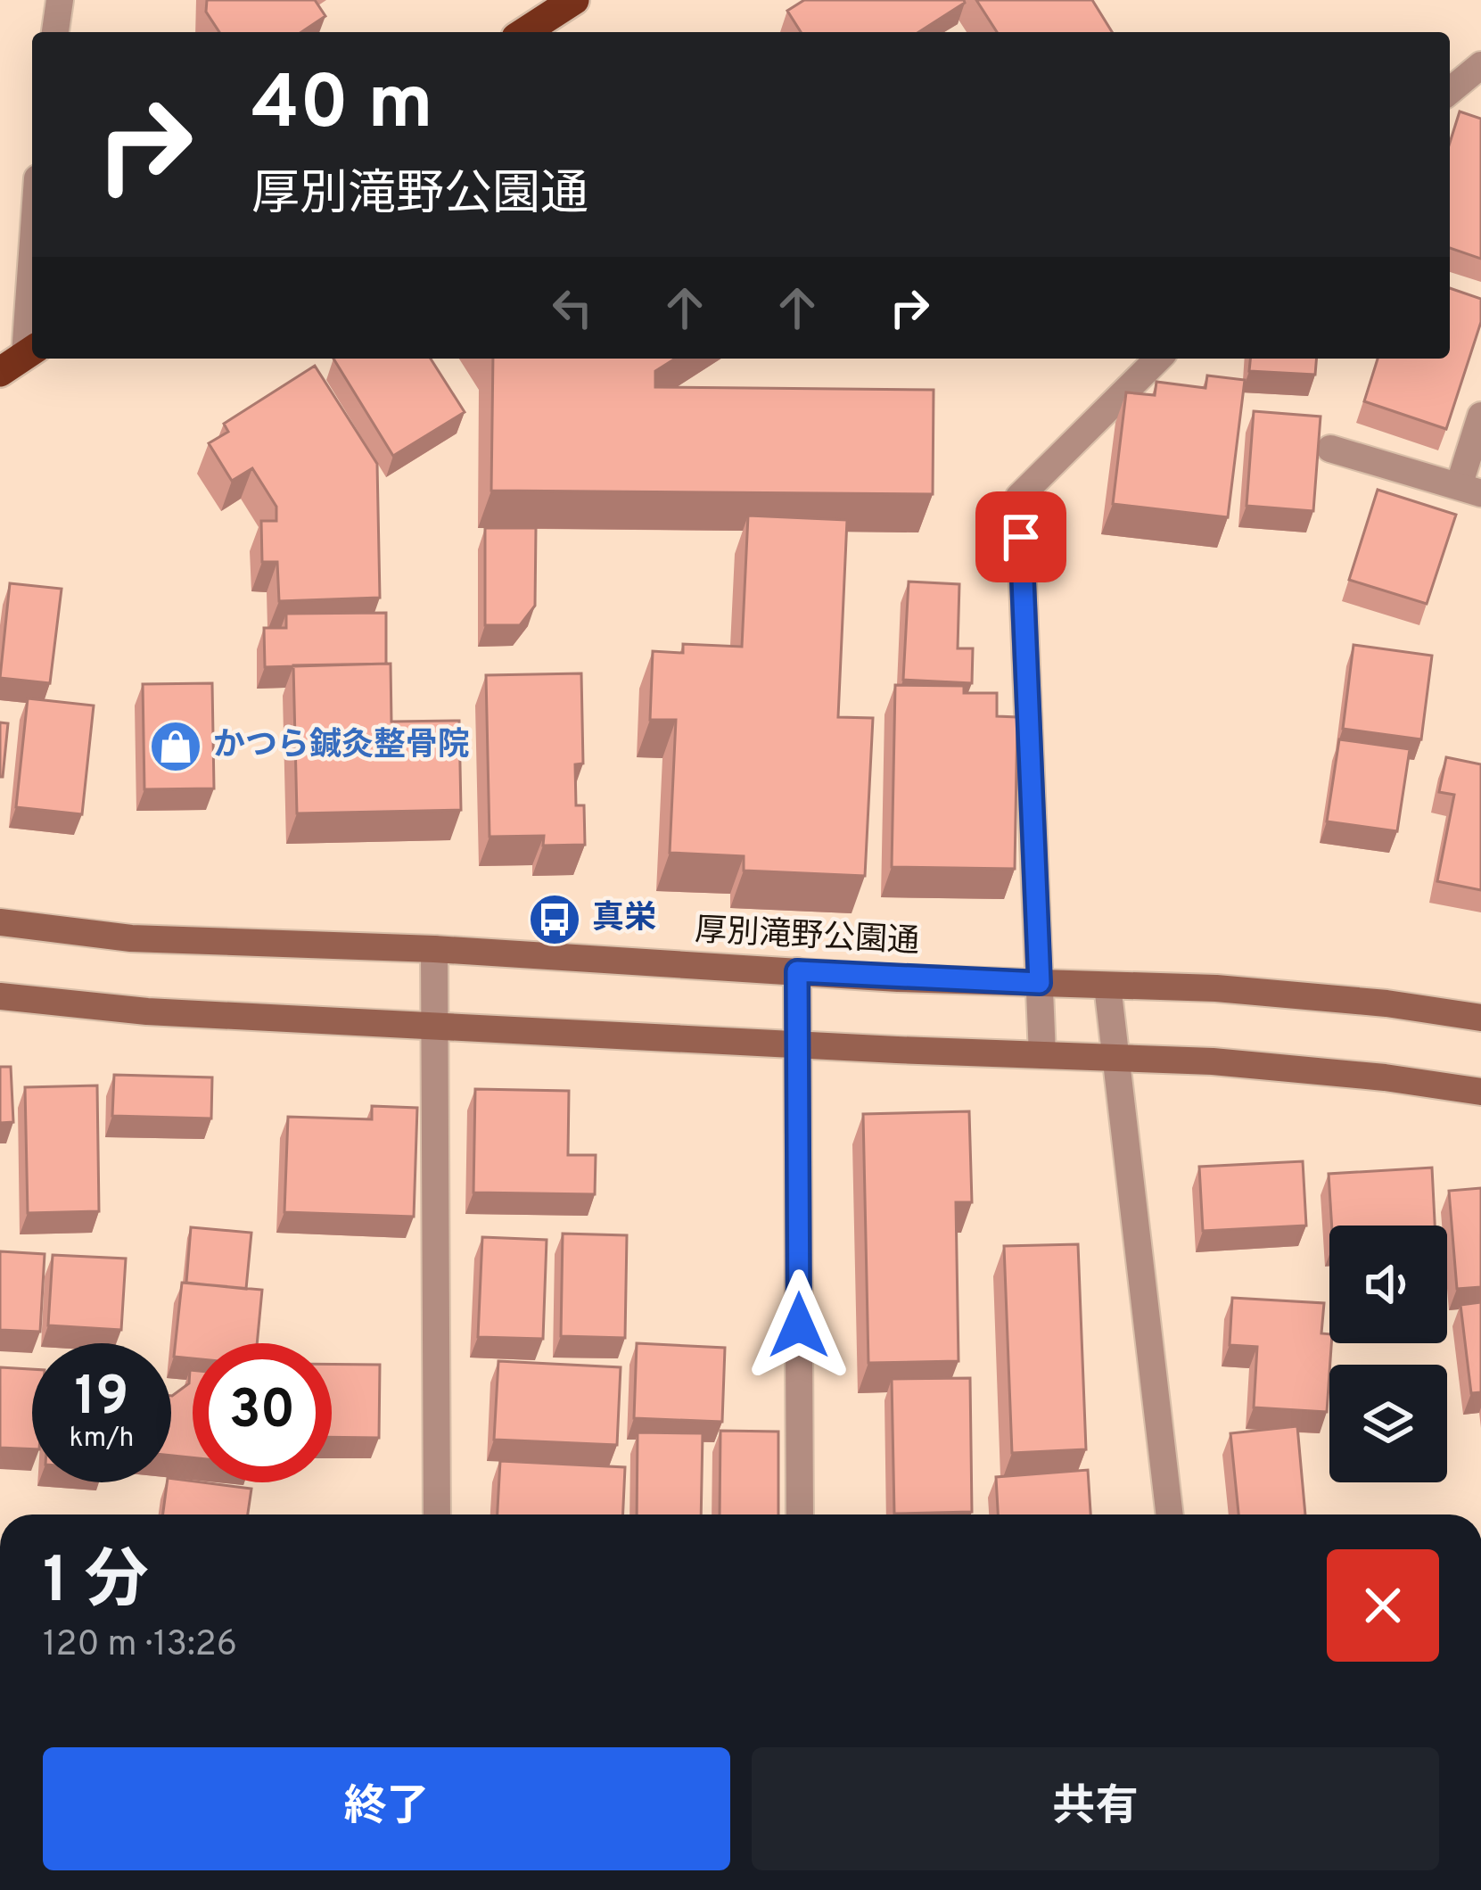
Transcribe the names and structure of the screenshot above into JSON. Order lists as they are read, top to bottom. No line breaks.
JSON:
{"streets":{"main road":["厚別滝野公園通"]},"places":{"shop":["かつら鍼灸整骨院"],"bus stop":["真栄"]},"page":{"turn":["40 m","厚別滝野公園通"],"speed":"19 km/h","limit":"30","heading":["1 分","120 m · 13:26"],"buttons":["終了","共有"]}}
